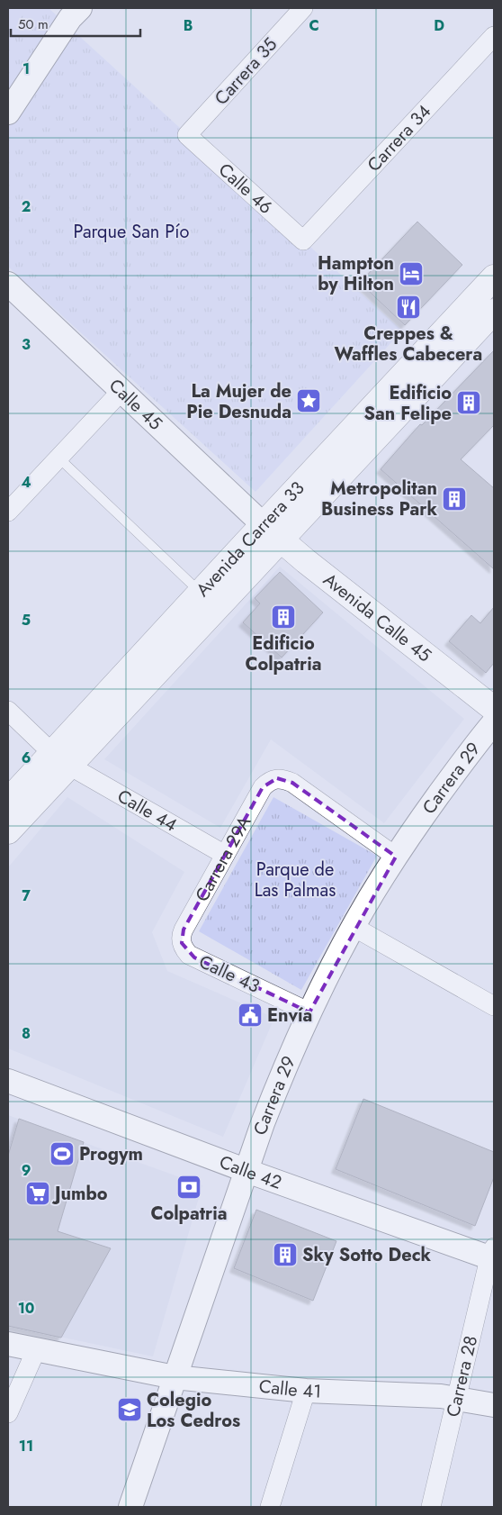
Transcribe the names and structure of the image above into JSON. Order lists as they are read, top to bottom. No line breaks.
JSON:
{"streets":{"main road":["Avenida Carrera 33","Avenida Calle 45"],"street":["Carrera 35","Carrera 34","Calle 46","Calle 45","Carrera 29","Calle 44","Carrera 29A","Calle 43","Calle 42","Carrera 28","Calle 41"]},"crossings":[["Carrera 35","Calle 46"],["Carrera 34","Calle 46"],["Calle 45","Avenida Carrera 33"],["Calle 45","Avenida Calle 45"],["Avenida Carrera 33","Avenida Calle 45"],["Avenida Carrera 33","Calle 44"],["Carrera 29","Carrera 29A"],["Carrera 29","Calle 43"],["Carrera 29","Calle 42"],["Carrera 29","Calle 41"],["Calle 44","Carrera 29A"],["Carrera 29A","Calle 43"],["Calle 42","Carrera 28"],["Carrera 28","Calle 41"]],"parks":["Parque San Pío","Parque de Las Palmas"],"places":{"hotel":["Hampton by Hilton"],"restaurant":["Creppes & Waffles Cabecera"],"place":["La Mujer de Pie Desnuda"],"building":["Edificio San Felipe","Metropolitan Business Park","Edificio Colpatria","Sky Sotto Deck"],"public building":["Envía"],"sports":["Progym"],"bank":["Colpatria"],"supermarket":["Jumbo"],"school or university":["Colegio Los Cedros"]},"scale_bar":"50 m","grid":{"columns":["B","C","D"],"rows":["1","2","3","4","5","6","7","8","9","10","11"]}}
